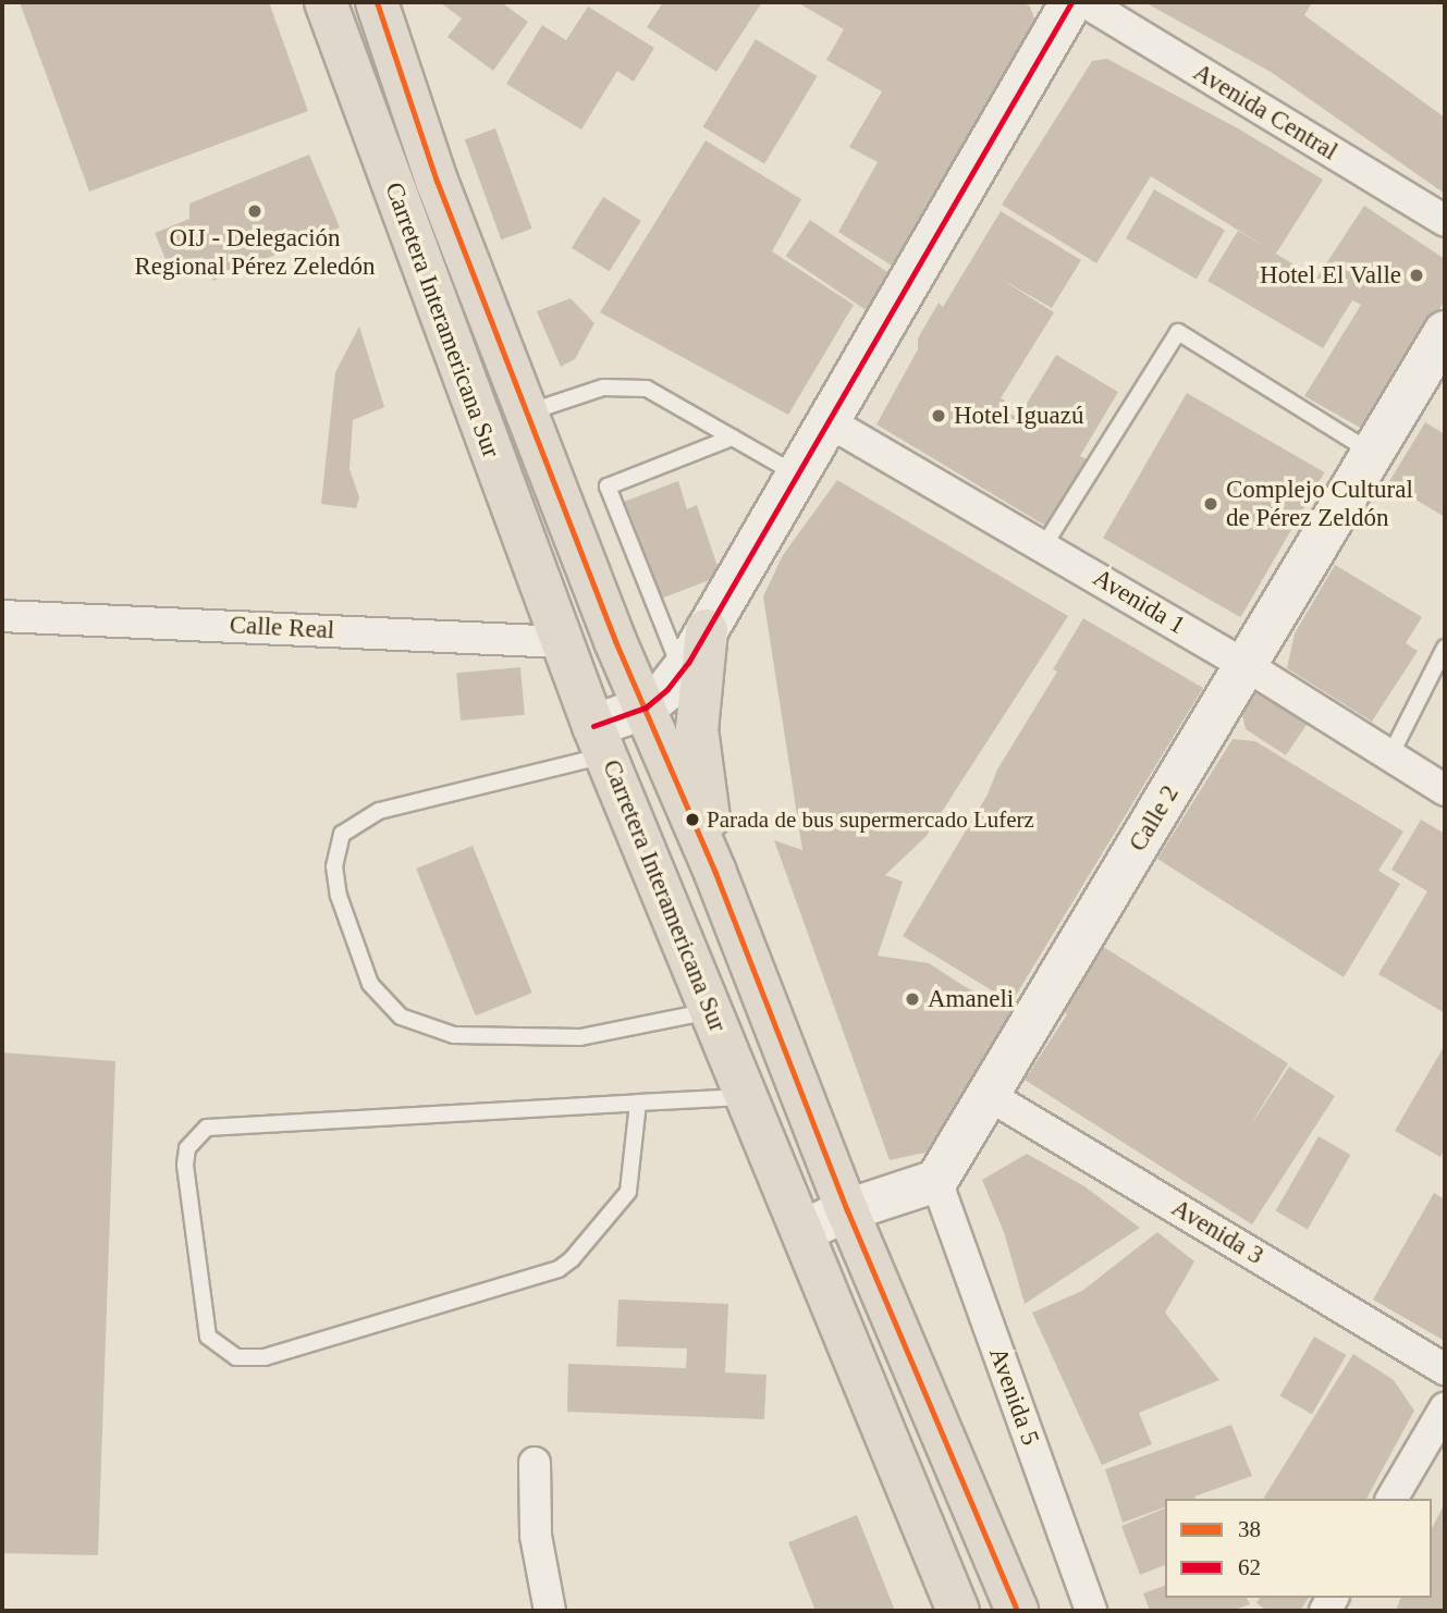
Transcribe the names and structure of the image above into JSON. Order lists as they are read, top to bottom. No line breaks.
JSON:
{"streets":{"highway":["Carretera Interamericana Sur"],"main road":["Calle 2"],"street":["Avenida Central","Avenida 1","Calle Real","Avenida 3","Avenida 5"]},"crossings":[["Carretera Interamericana Sur","Calle Real"],["Avenida 1","Calle 2"],["Calle 2","Avenida 3"],["Calle 2","Avenida 5"]],"places":["OIJ - Delegación Regional Pérez Zeledón","Hotel El Valle","Hotel Iguazú","Complejo Cultural de Pérez Zeldón","Parada de bus supermercado Luferz","Amaneli"],"lines":["transit line 38","transit line 62"],"legend":["38","62"]}
